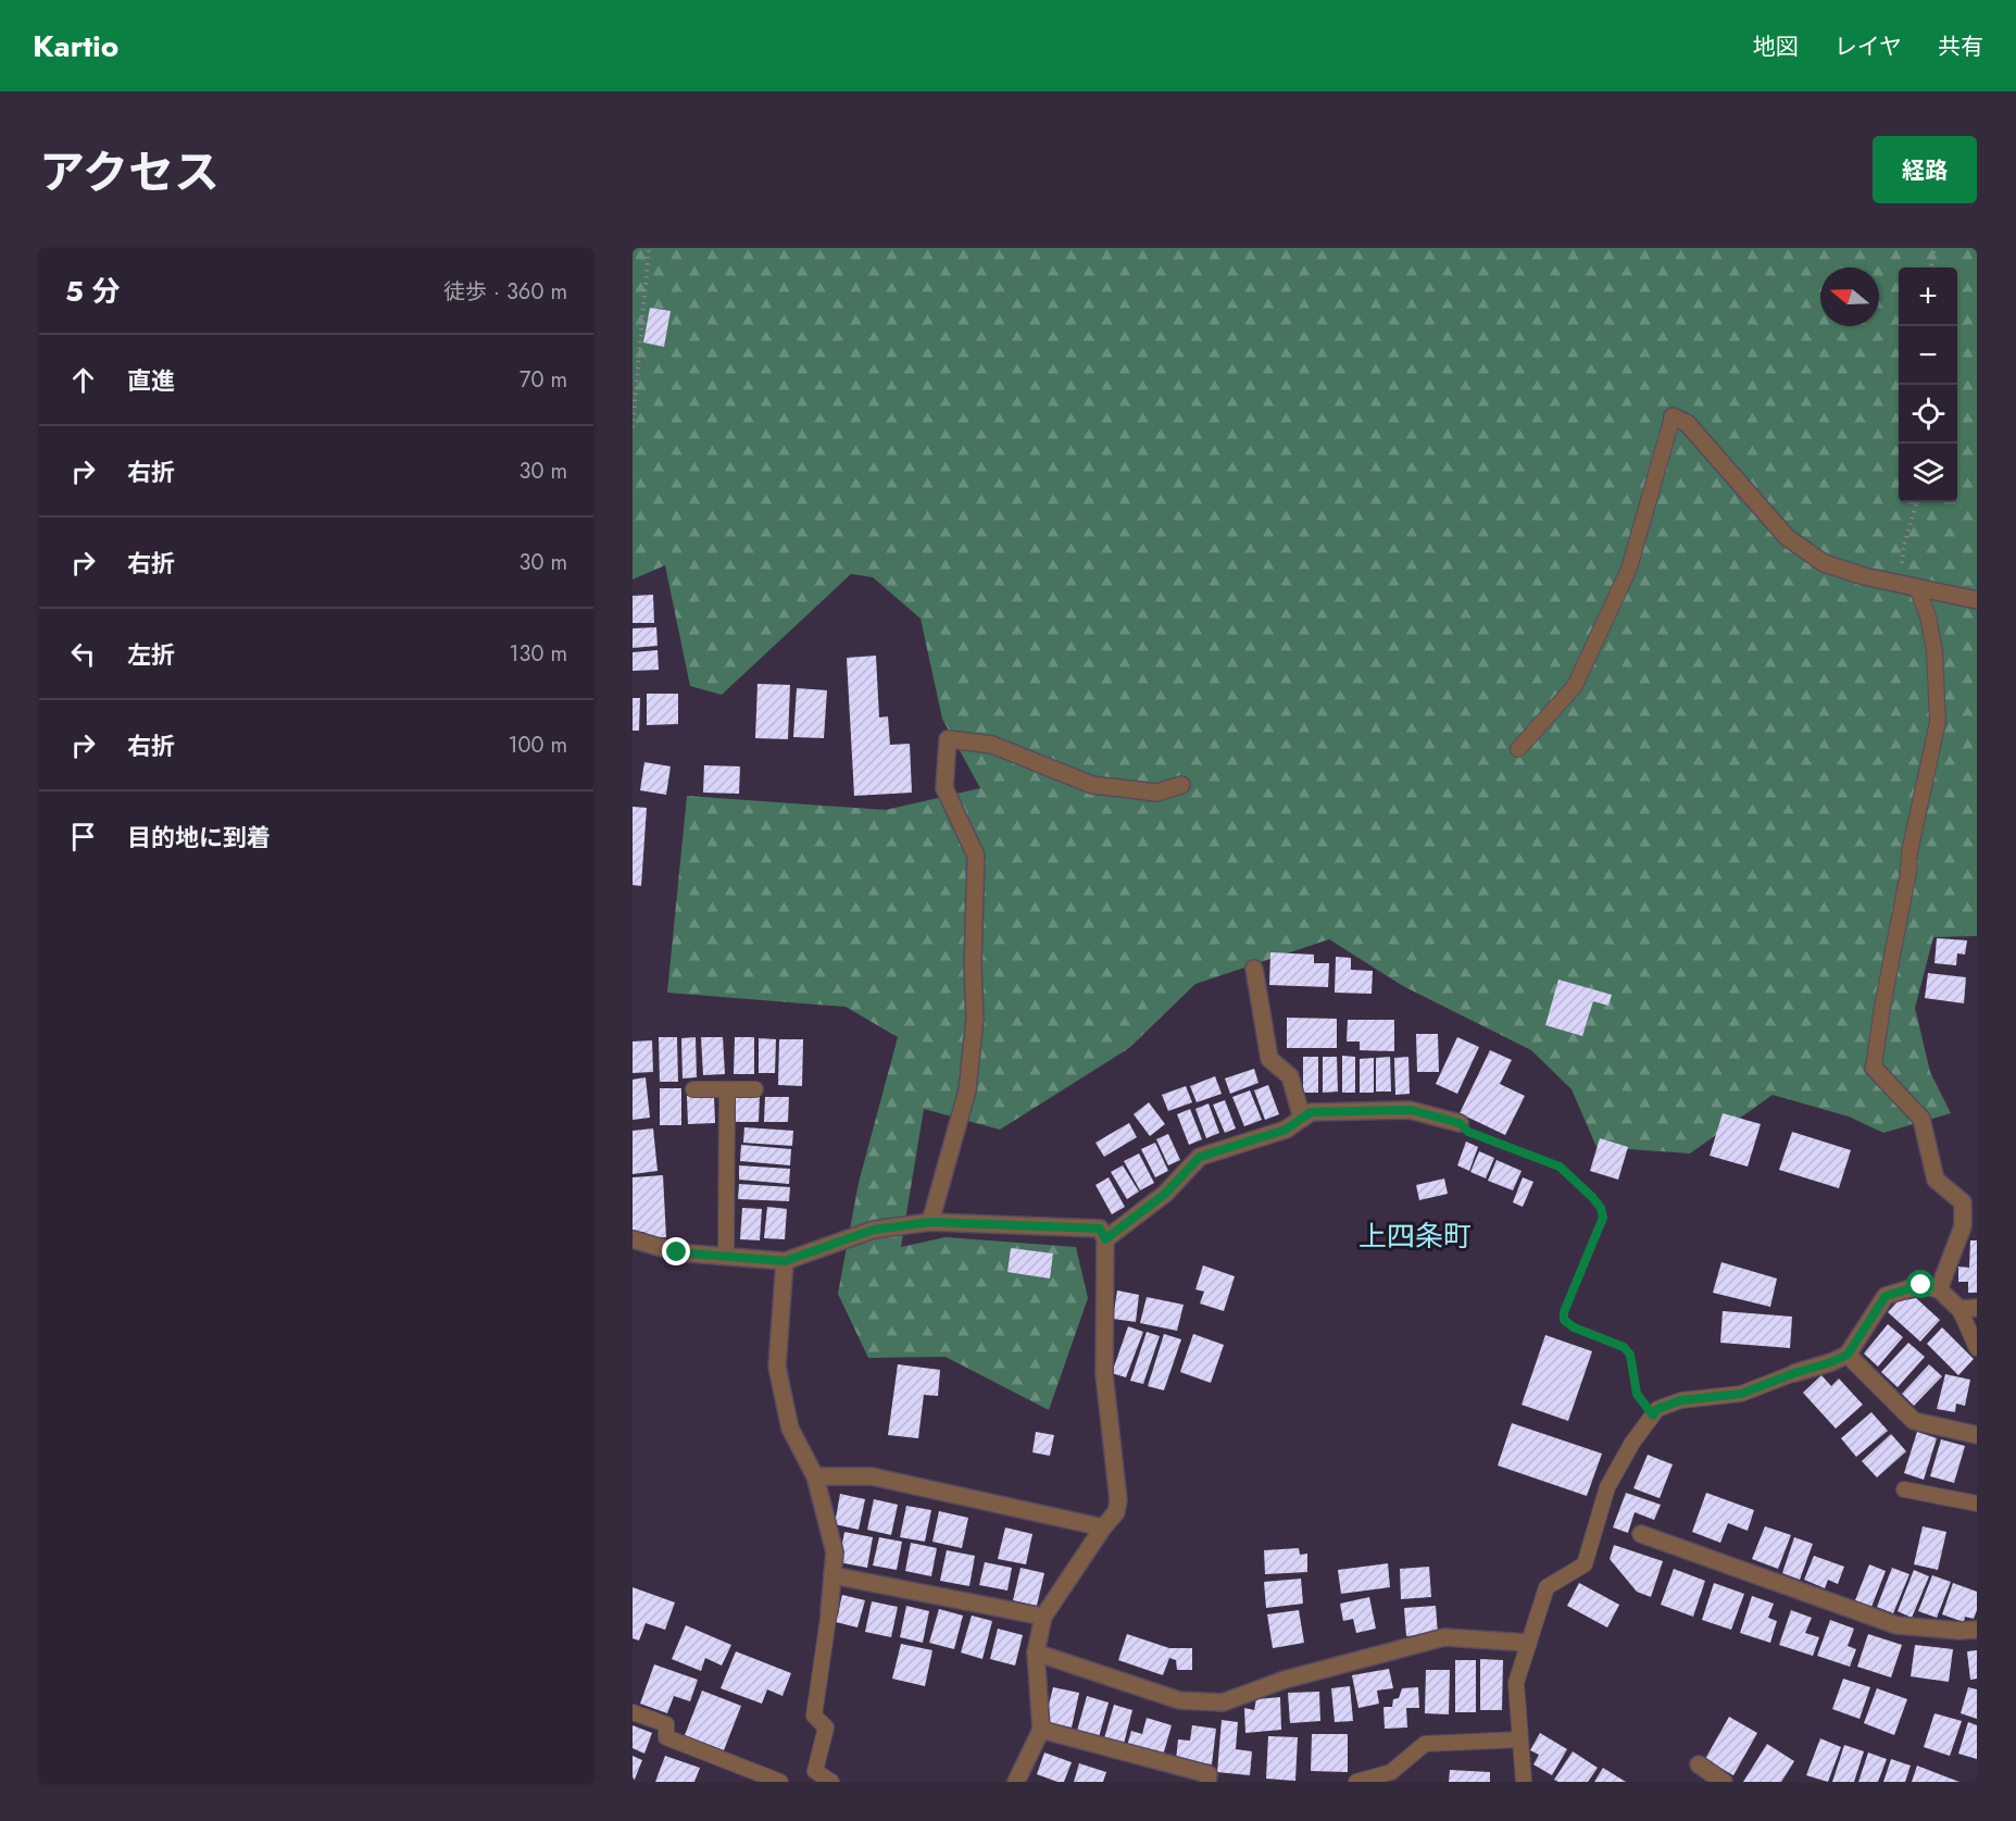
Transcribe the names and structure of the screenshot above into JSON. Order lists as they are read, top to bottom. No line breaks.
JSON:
{"districts":["上四条町"],"north":"left","page":{"header":"Kartio","nav":["地図","レイヤ","共有"],"title":"アクセス","buttons":"経路","heading":["5 分","徒歩 · 360 m"],"map_buttons":["+","−"],"list":[["直進","70 m"],["右折","30 m"],["右折","30 m"],["左折","130 m"],["右折","100 m"],"目的地に到着"]}}
